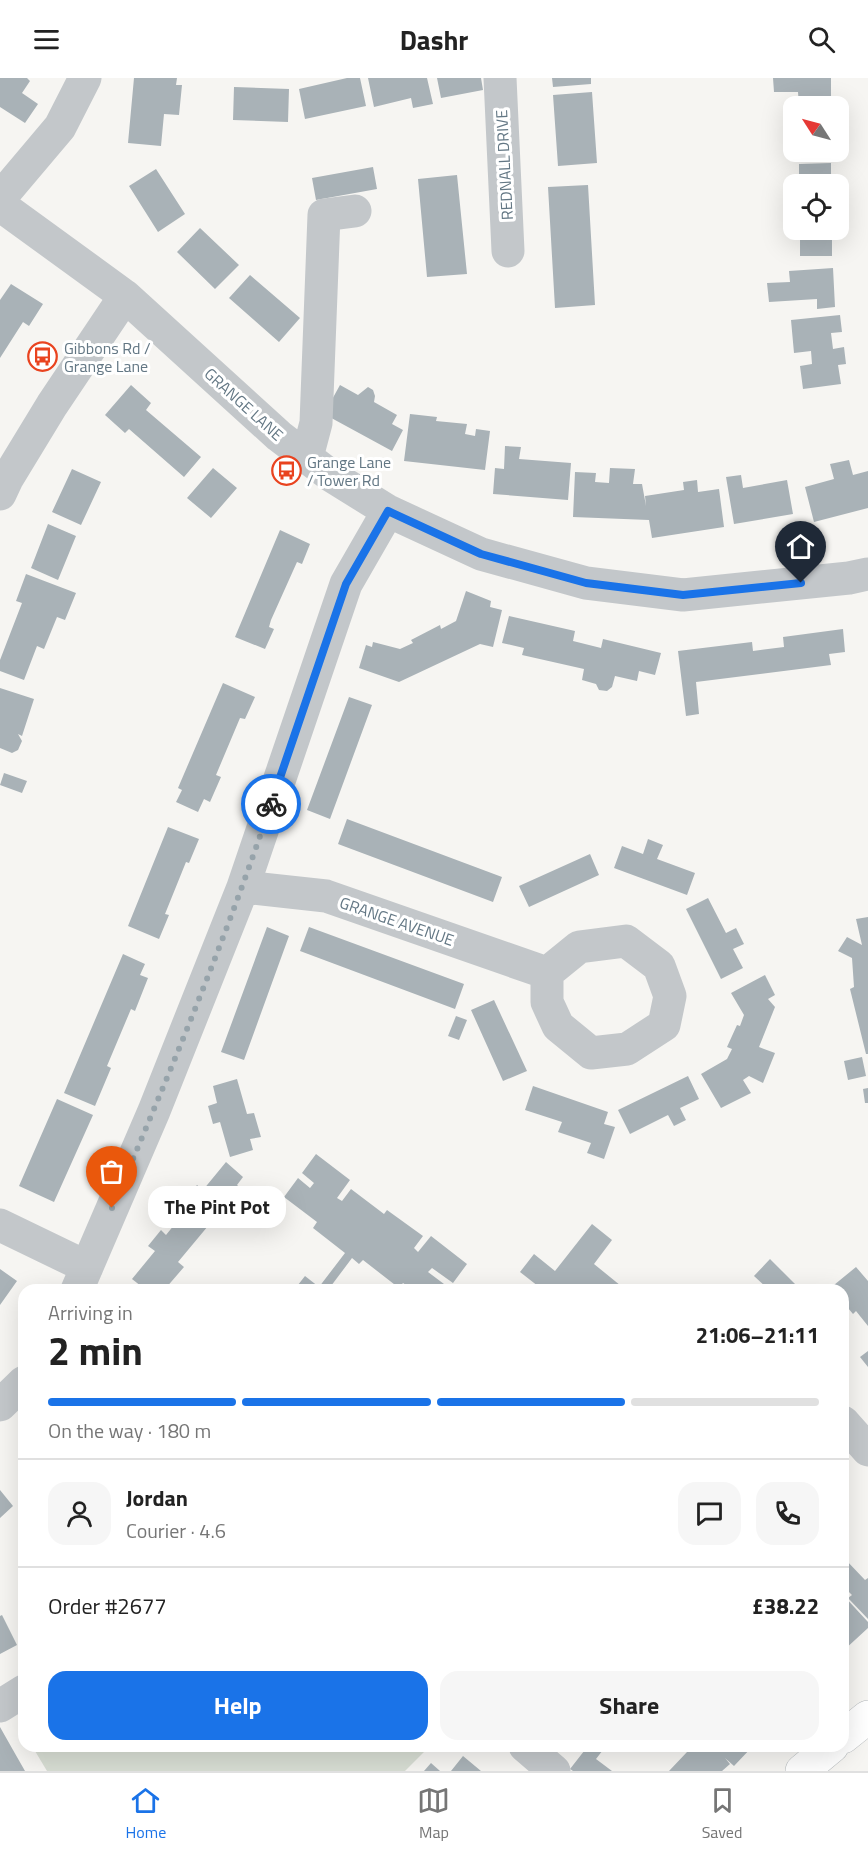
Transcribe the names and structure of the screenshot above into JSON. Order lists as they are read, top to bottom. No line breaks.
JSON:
{"streets":{"street":["REDNALL DRIVE","GRANGE LANE","GRANGE AVENUE"]},"places":{"bus stop":["Gibbons Rd / Grange Lane","Grange Lane / Tower Rd"],"other":["The Pint Pot"]},"north":"top left","page":{"header":"Dashr","bubble":"The Pint Pot","heading":["2 min","Arriving in","21:06–21:11"],"panel":["Jordan","Courier · 4.6","Order #2677","£38.22"],"bar":"On the way · 180 m","buttons":["Help","Share"],"tabs":["Home","Map","Saved"]}}
